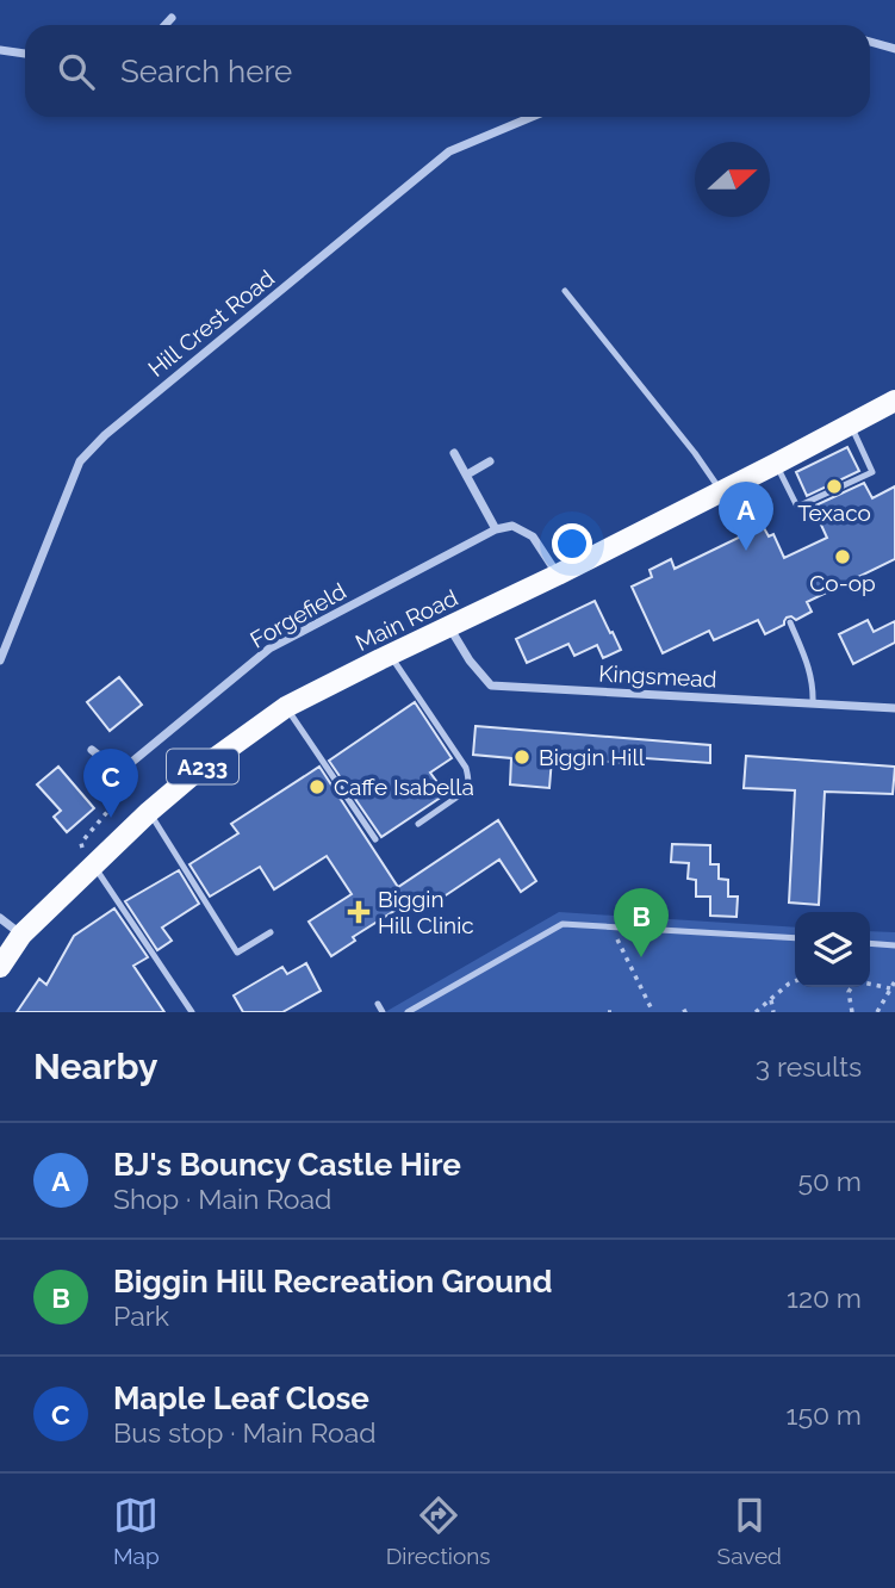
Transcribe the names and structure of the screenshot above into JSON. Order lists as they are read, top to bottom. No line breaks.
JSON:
{"streets":{"main road":["Main Road","A233"],"street":["Hill Crest Road","Forgefield","Kingsmead"]},"crossings":[["Main Road","Kingsmead"]],"places":{"other":["Texaco","Co-op","Biggin Hill","Caffe Isabella"],"health":["Biggin Hill Clinic"]},"north":"right","page":{"search":"Search here","pins":["A","C","B"],"heading":["Nearby","3 results"],"list":[{"mark":"A","name":"BJ's Bouncy Castle Hire","note":"Shop · Main Road","value":"50 m"},{"mark":"B","name":"Biggin Hill Recreation Ground","note":"Park","value":"120 m"},{"mark":"C","name":"Maple Leaf Close","note":"Bus stop · Main Road","value":"150 m"}],"nav":["Map","Directions","Saved"]}}
